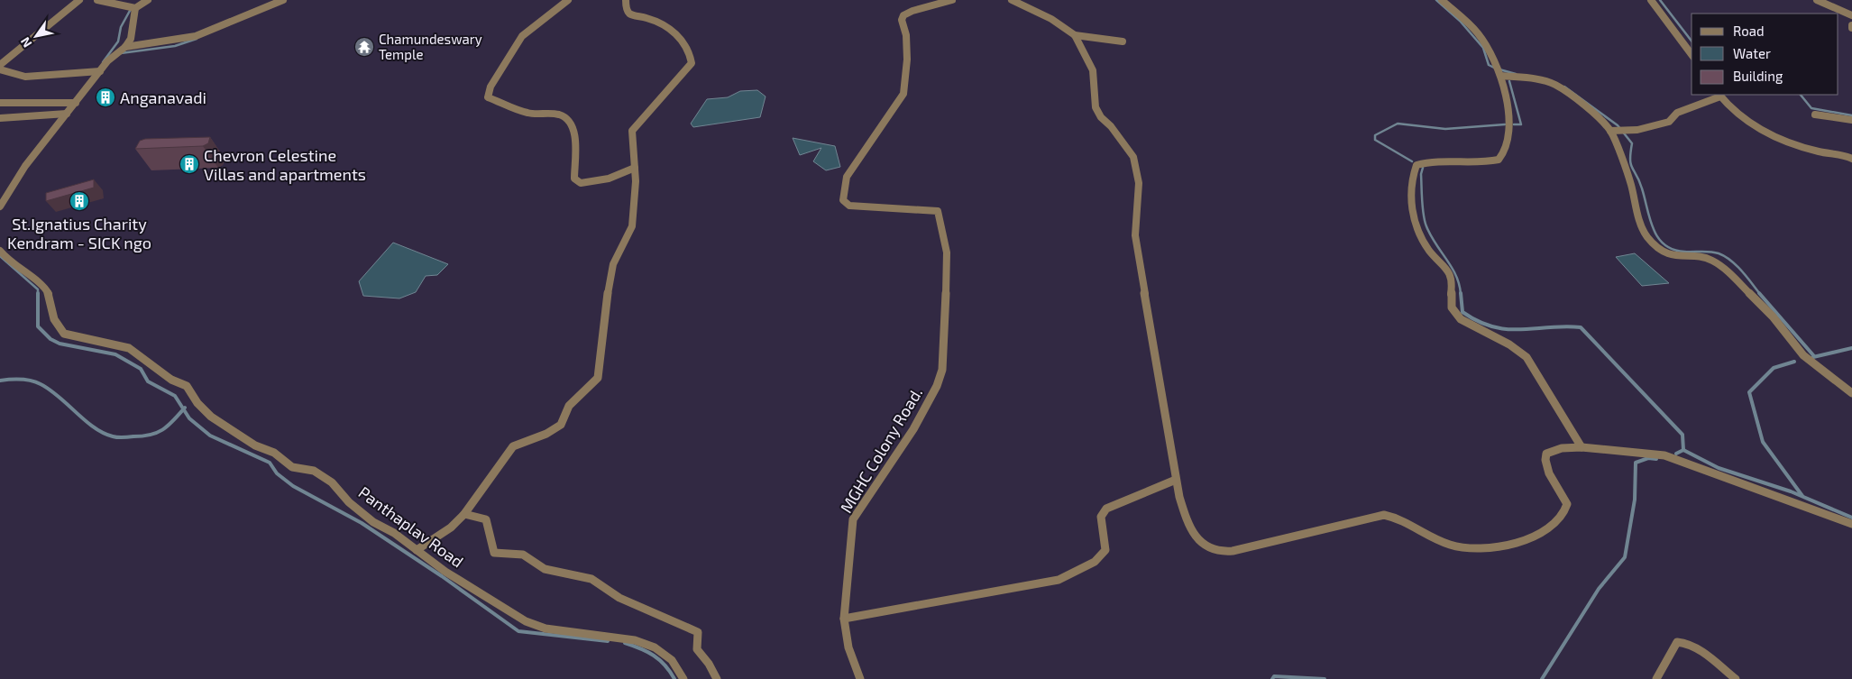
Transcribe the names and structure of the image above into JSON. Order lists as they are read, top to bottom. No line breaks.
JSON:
{"streets":{"street":["MGHC Colony Road.","Panthaplav Road"]},"places":{"temple":["Chamundeswary Temple"],"building":["Anganavadi","Chevron Celestine Villas and apartments","St.Ignatius Charity Kendram - SICK ngo"]},"legend":["Road","Water","Building"],"north":"bottom left"}
